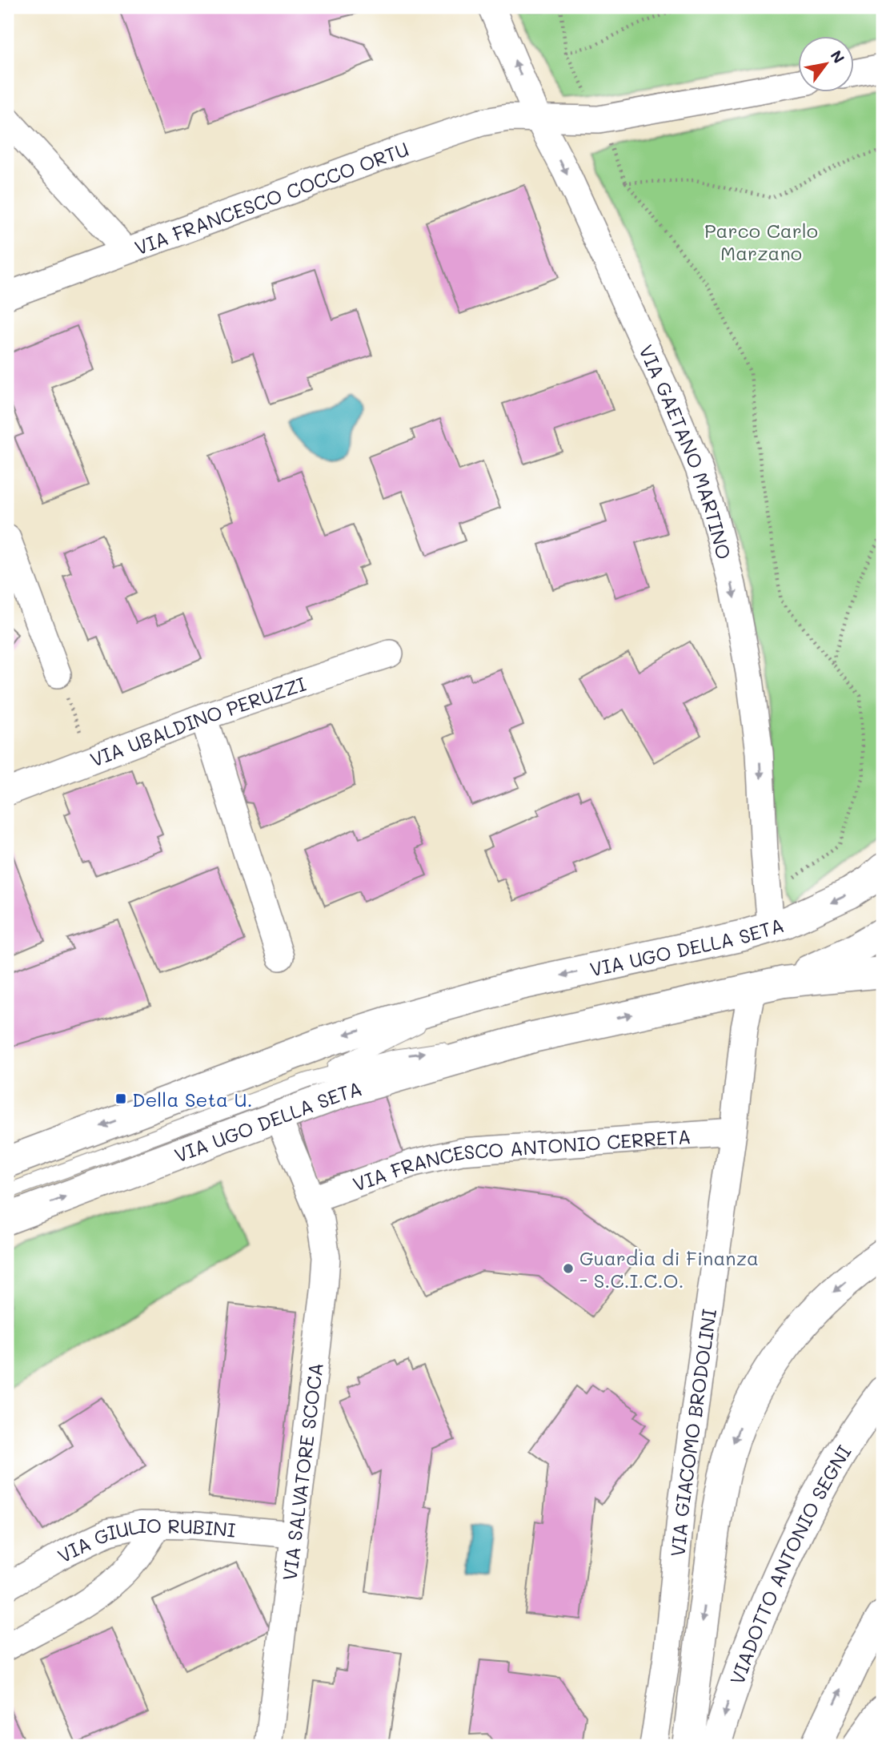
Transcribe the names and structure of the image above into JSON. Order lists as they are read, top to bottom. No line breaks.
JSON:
{"streets":{"street":["VIA FRANCESCO COCCO ORTU","VIA GAETANO MARTINO","VIA UBALDINO PERUZZI","VIA UGO DELLA SETA","VIA FRANCESCO ANTONIO CERRETA","VIA GIACOMO BRODOLINI","VIA SALVATORE SCOCA","VIA GIULIO RUBINI","VIADOTTO ANTONIO SEGNI"]},"crossings":[["VIA FRANCESCO COCCO ORTU","VIA GAETANO MARTINO"],["VIA GAETANO MARTINO","VIA UGO DELLA SETA"],["VIA UGO DELLA SETA","VIA GIACOMO BRODOLINI"],["VIA UGO DELLA SETA","VIA SALVATORE SCOCA"],["VIA FRANCESCO ANTONIO CERRETA","VIA GIACOMO BRODOLINI"],["VIA FRANCESCO ANTONIO CERRETA","VIA SALVATORE SCOCA"],["VIA SALVATORE SCOCA","VIA GIULIO RUBINI"]],"parks":["Parco Carlo Marzano"],"places":{"transit":["Della Seta U."],"other":["Guardia di Finanza - S.C.I.C.O."]},"north":"top right"}
